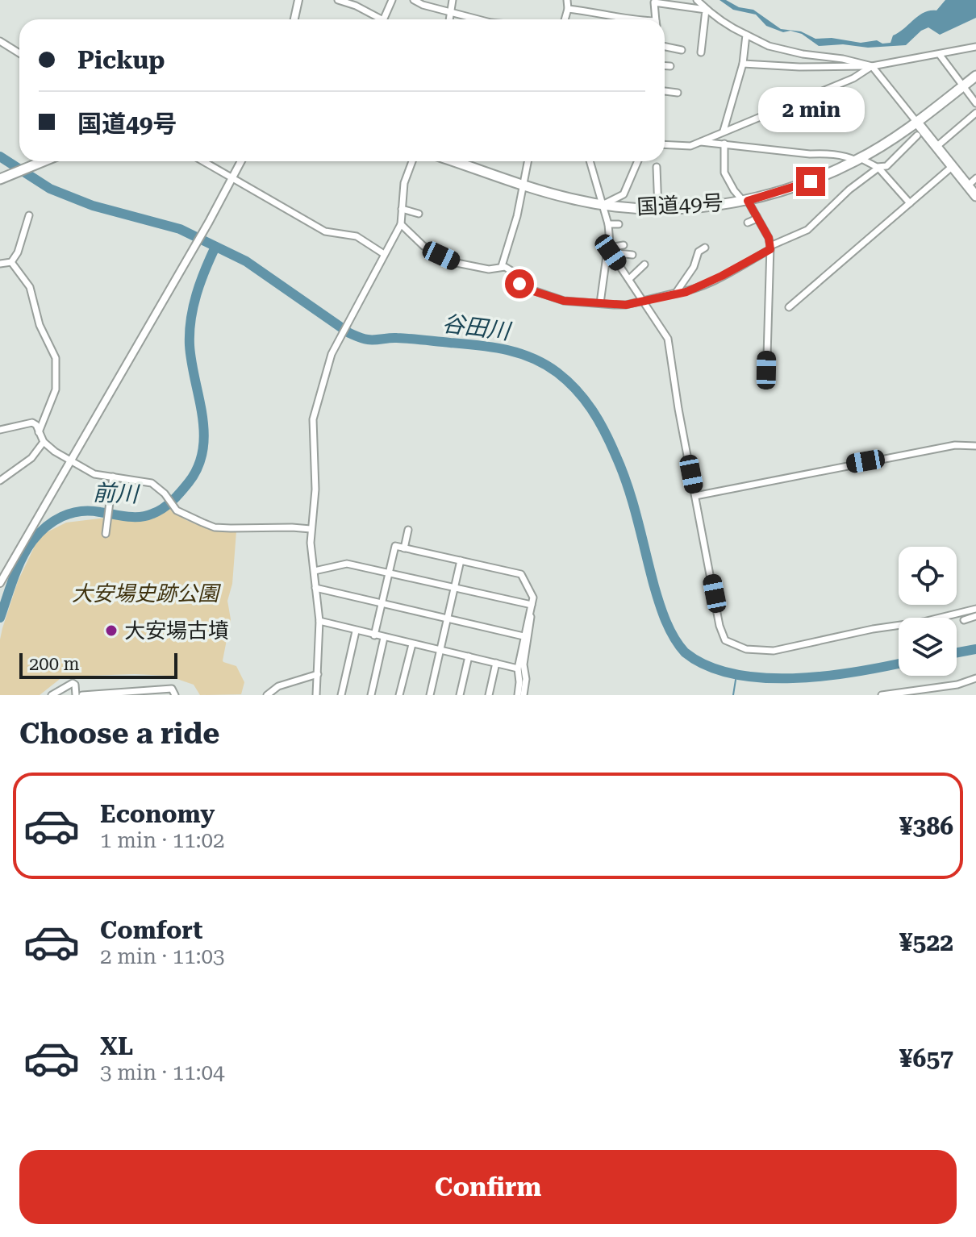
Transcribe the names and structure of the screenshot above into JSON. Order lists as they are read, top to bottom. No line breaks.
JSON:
{"streets":{"main road":["国道49号"]},"water":["谷田川","前川"],"parks":["大安場史跡公園"],"places":["大安場古墳"],"scale_bar":"200 m","page":{"banner":["Pickup","国道49号"],"bubble":"2 min","scale":"200 m","heading":"Choose a ride","list":[{"name":"Economy","note":"1 min · 11:02","value":"¥386"},{"name":"Comfort","note":"2 min · 11:03","value":"¥522"},{"name":"XL","note":"3 min · 11:04","value":"¥657"}],"buttons":"Confirm"}}
